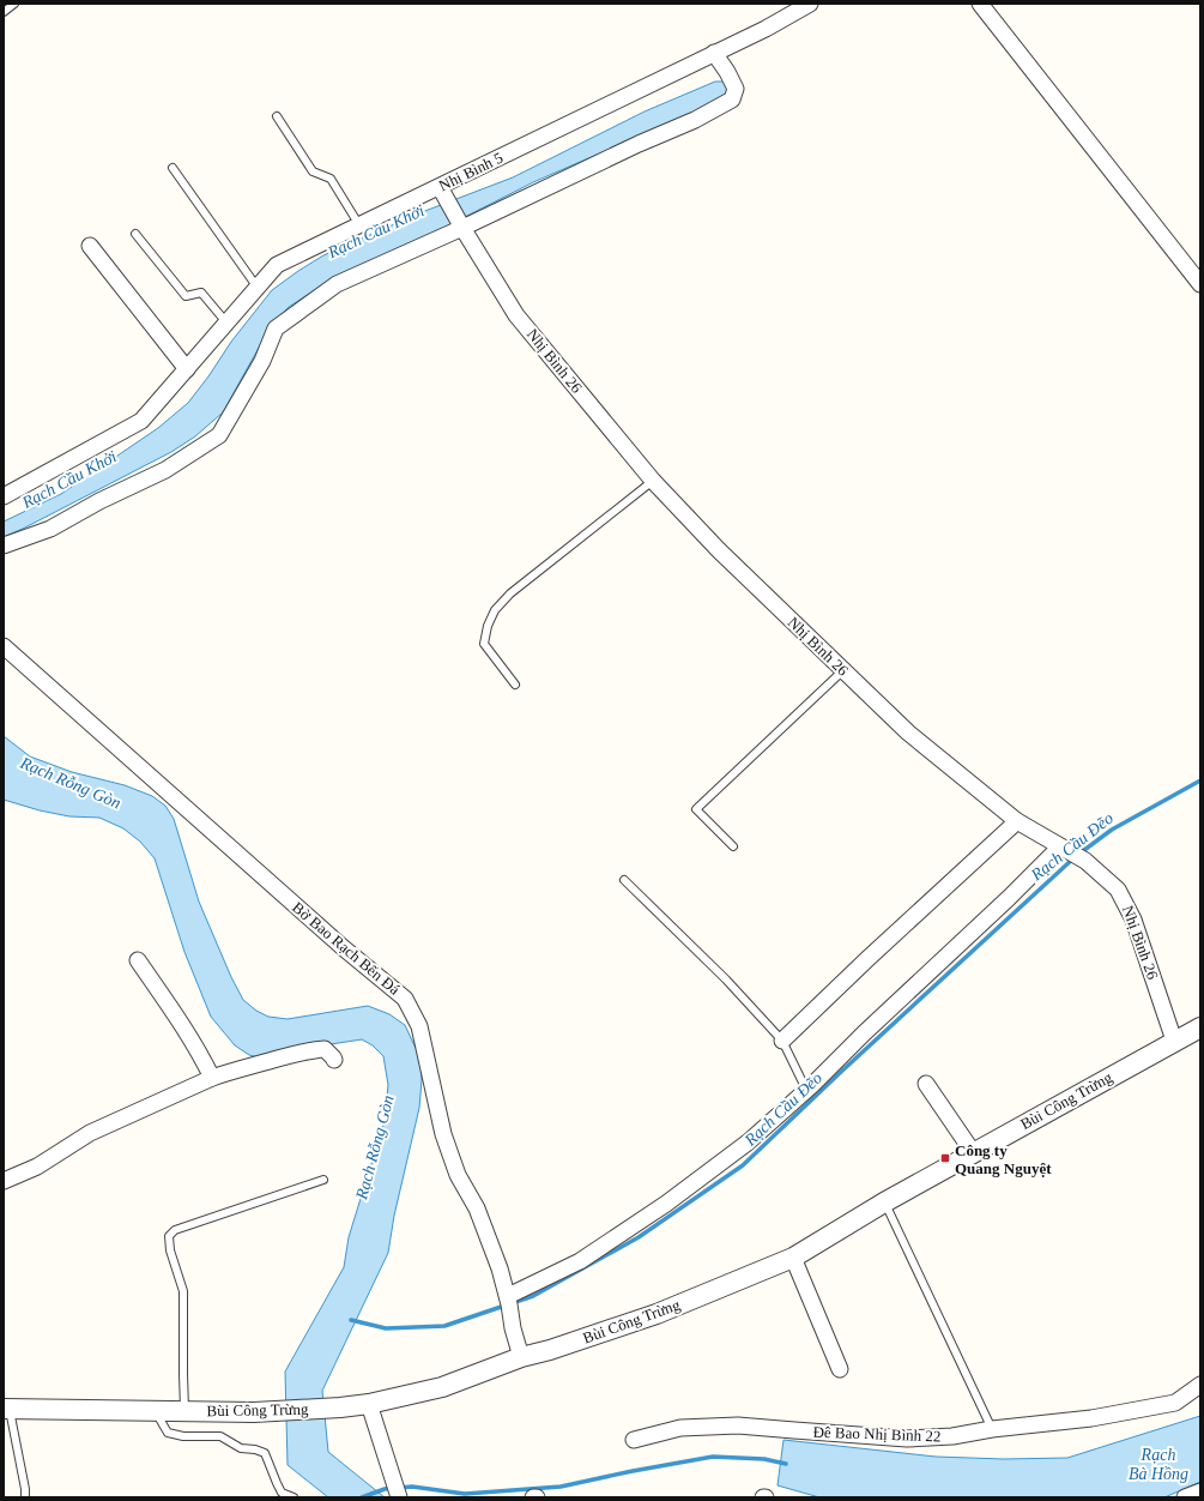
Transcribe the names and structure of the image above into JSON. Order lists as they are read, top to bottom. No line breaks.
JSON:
{"streets":{"street":["Nhị Bình 5","Nhị Bình 26","Bờ Bao Rạch Bến Đá","Bùi Công Trừng","Đê Bao Nhị Bình 22"]},"crossings":[["Nhị Bình 5","Nhị Bình 26"],["Nhị Bình 26","Bùi Công Trừng"],["Bờ Bao Rạch Bến Đá","Bùi Công Trừng"]],"water":["Rạch Cầu Khởi","Rạch Rỗng Gòn","Rạch Cầu Đẽo","Rạch Bà Hồng"],"places":{"transit":["Công ty Quang Nguyệt"]}}
